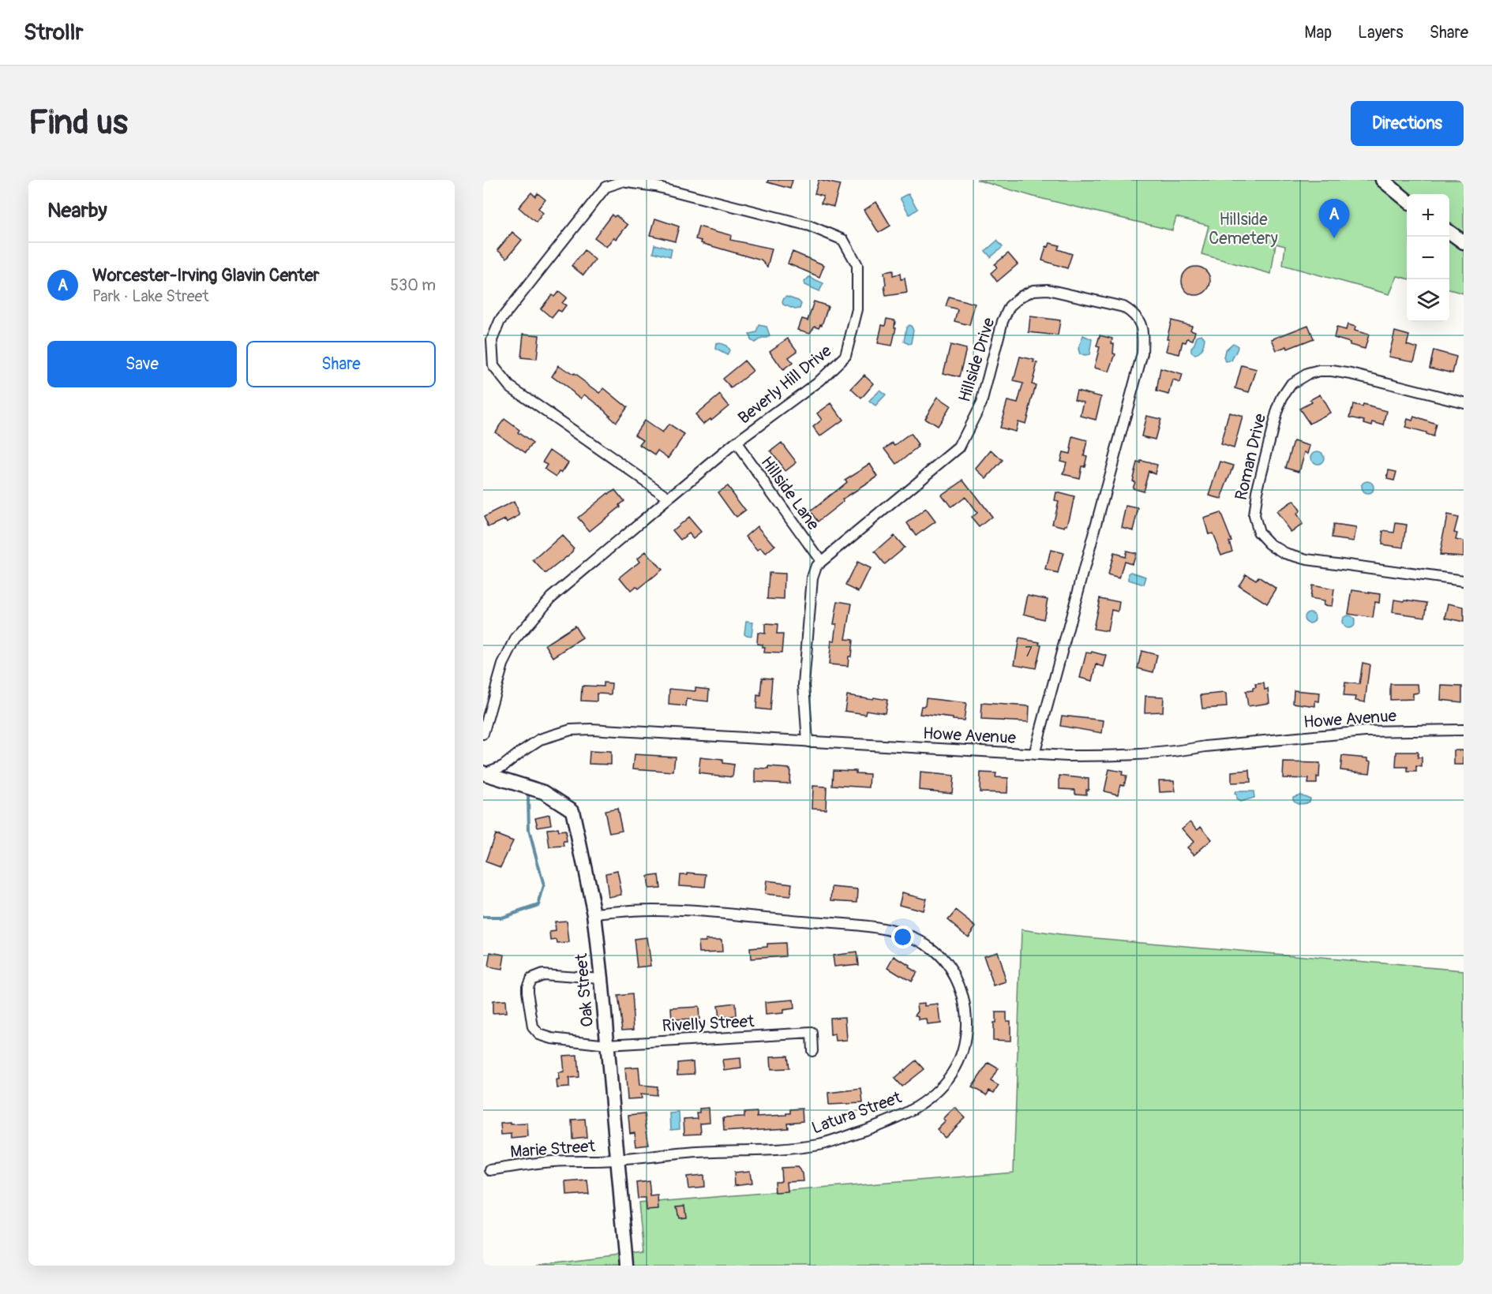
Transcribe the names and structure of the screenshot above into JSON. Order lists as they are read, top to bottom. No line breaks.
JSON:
{"streets":{"street":["Hillside Drive","Beverly Hill Drive","Roman Drive","Hillside Lane","Howe Avenue","Oak Street","Rivelly Street","Latura Street","Marie Street"]},"crossings":[["Hillside Drive","Hillside Lane"],["Hillside Drive","Howe Avenue"],["Beverly Hill Drive","Hillside Lane"],["Howe Avenue","Oak Street"],["Oak Street","Rivelly Street"],["Oak Street","Latura Street"],["Oak Street","Marie Street"],["Latura Street","Marie Street"]],"parks":["Hillside Cemetery"],"house_numbers":["7"],"page":{"header":"Strollr","nav":["Map","Layers","Share"],"buttons":["Directions",["Save","Share"]],"title":"Find us","heading":"Nearby","map_buttons":["+","−"],"pins":"A","list":[{"mark":"A","name":"Worcester-Irving Glavin Center","note":"Park · Lake Street","value":"530 m"}]}}
